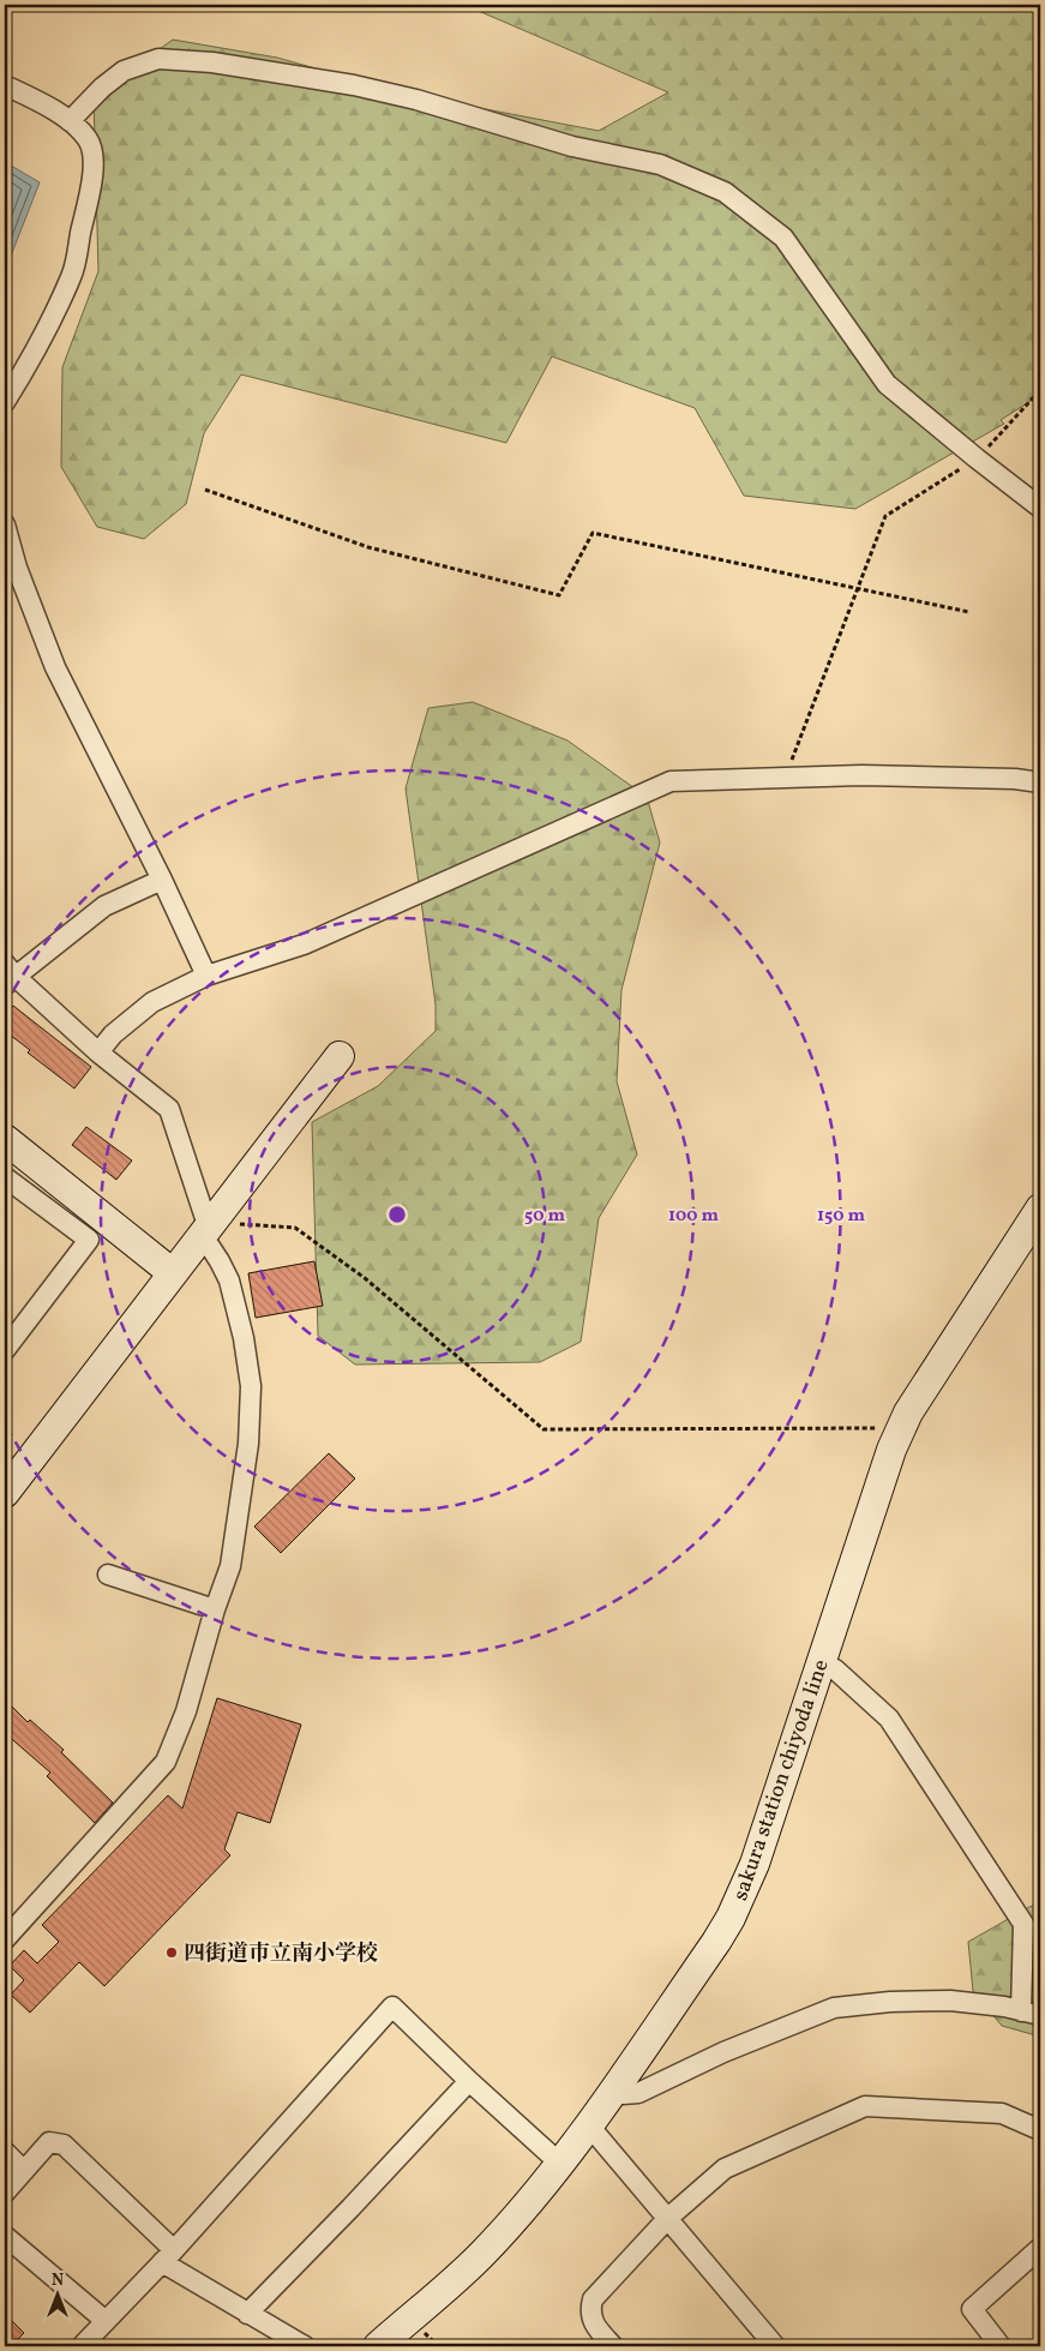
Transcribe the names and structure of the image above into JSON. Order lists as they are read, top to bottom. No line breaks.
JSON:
{"streets":{"main road":["sakura station chiyoda line"]},"places":["四街道市立南小学校"],"north":"top","rings":["50 m","100 m","150 m"]}
